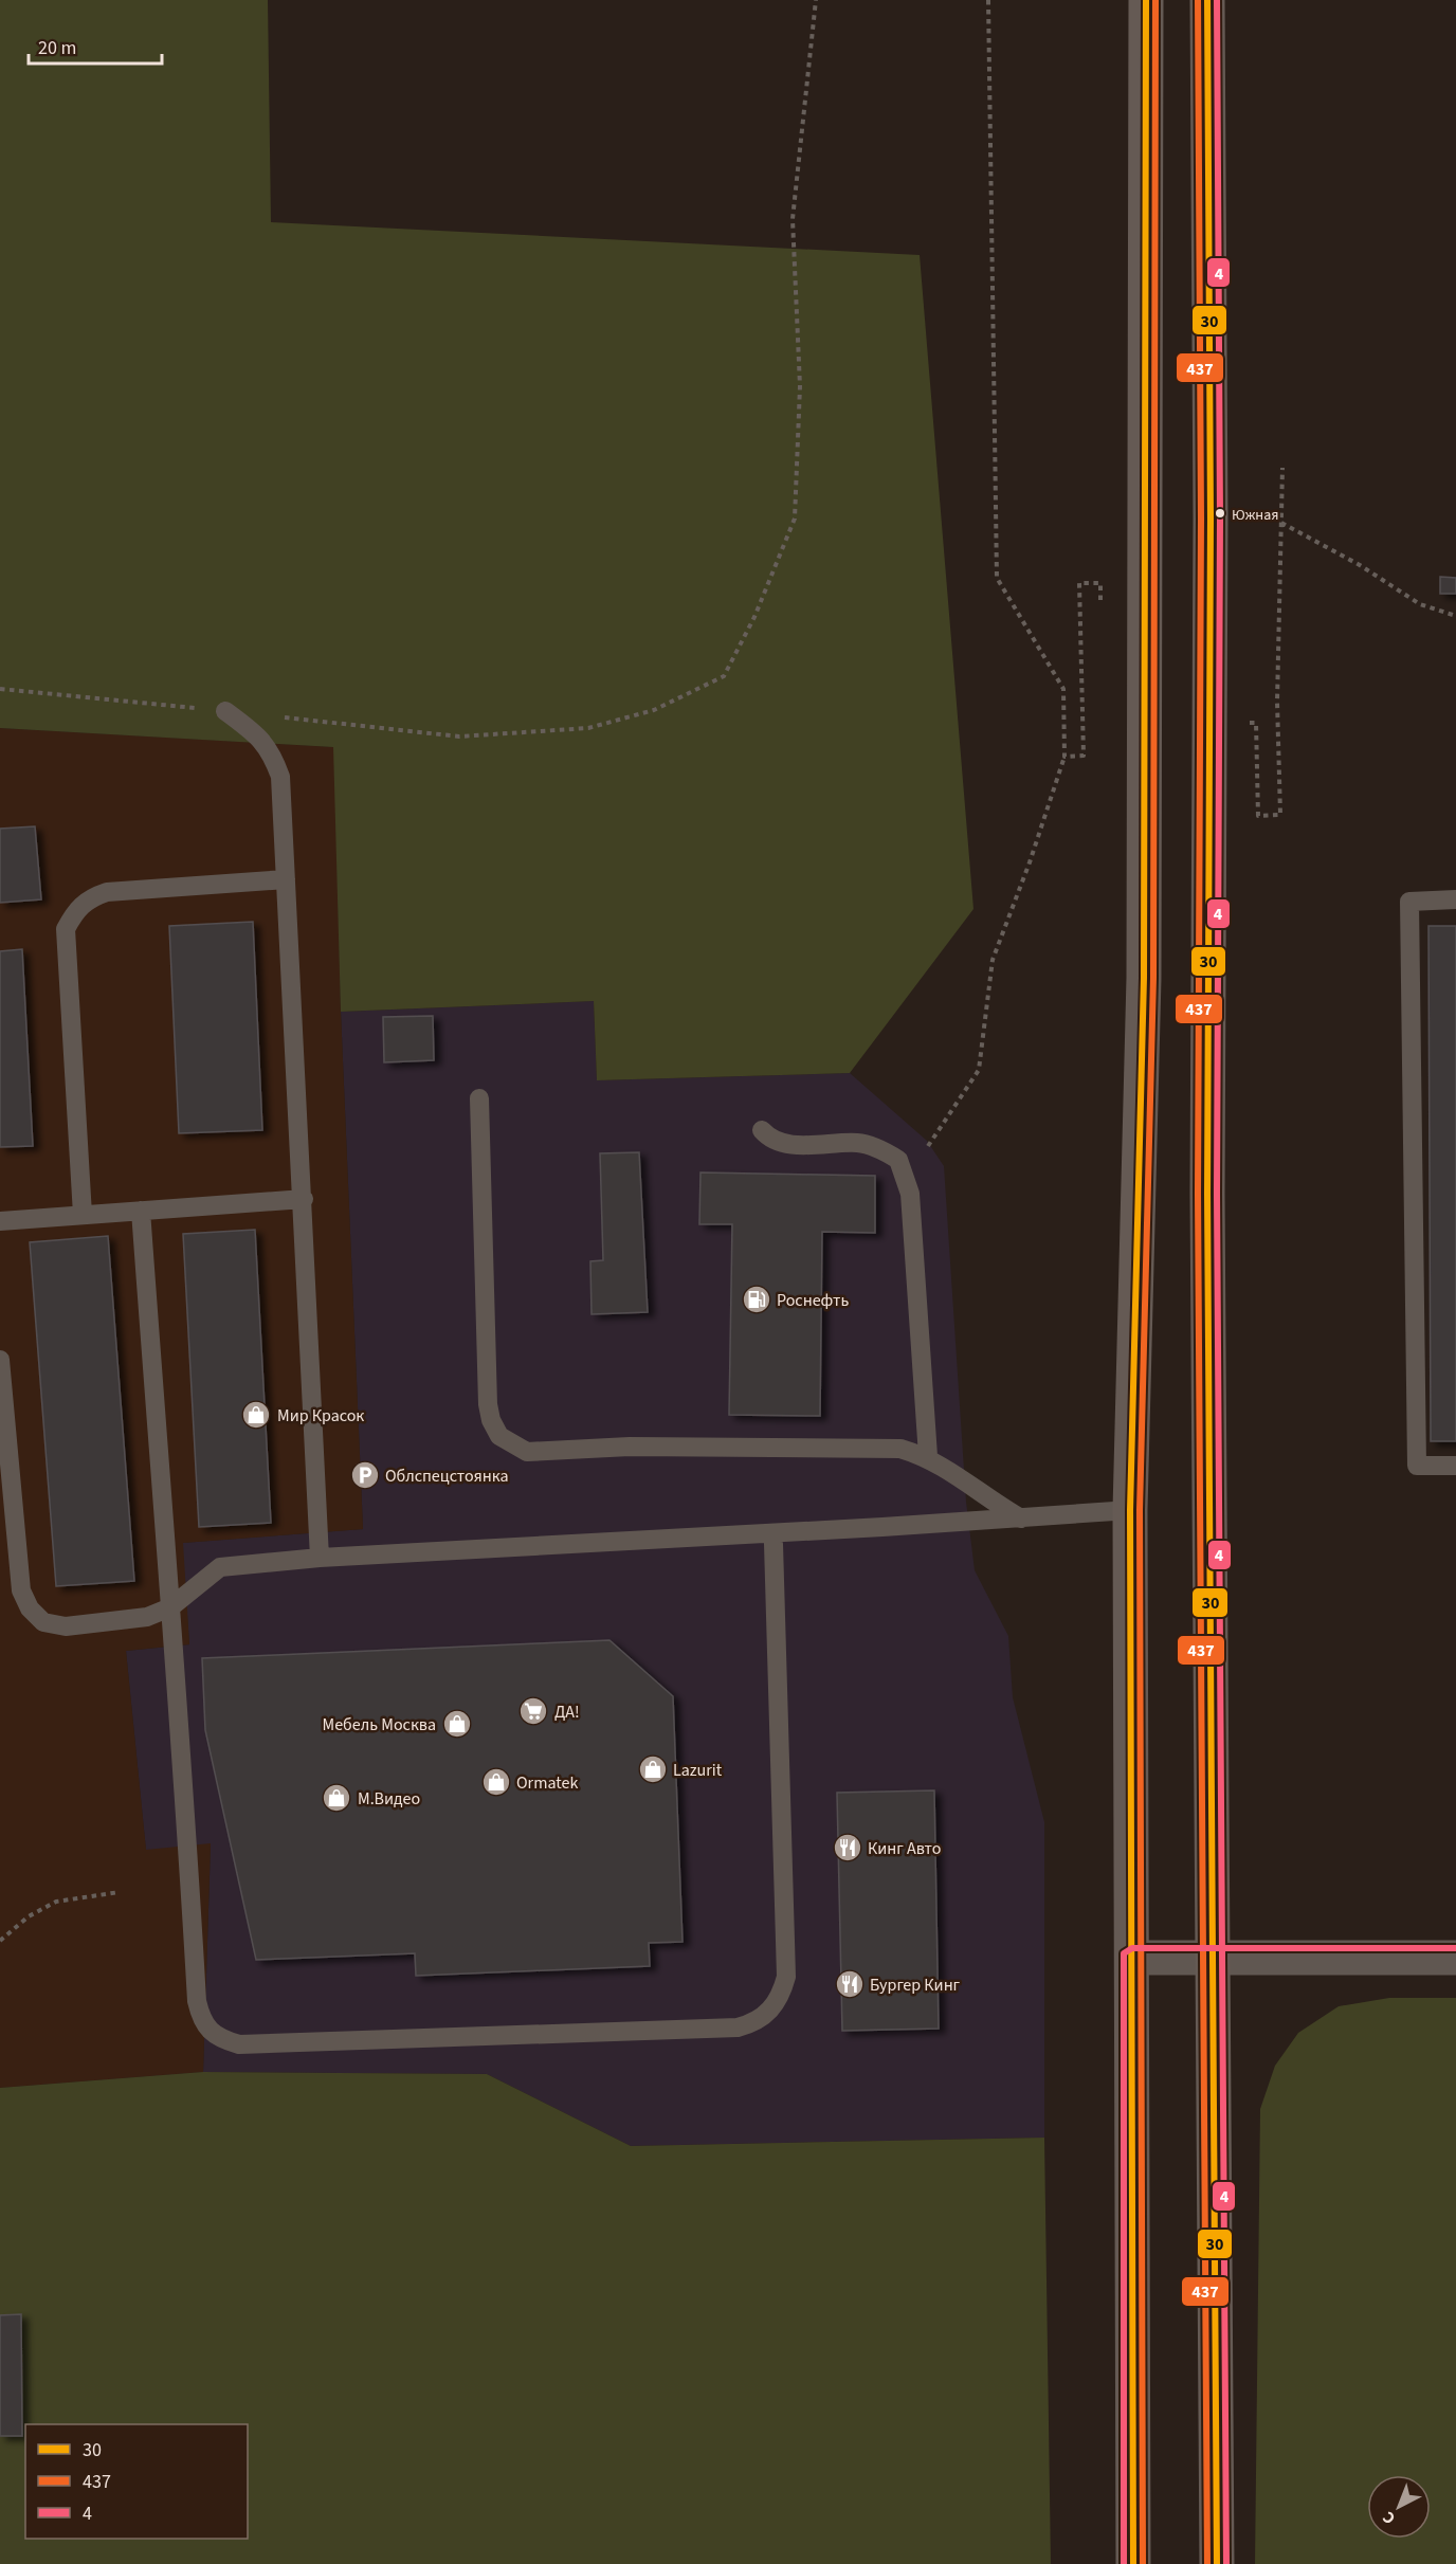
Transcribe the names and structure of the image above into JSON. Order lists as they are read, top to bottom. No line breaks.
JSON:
{"places":{"other":["Южная"],"fuel station":["Роснефть"],"shop":["Мир Красок","Мебель Москва","Lazurit","Ormatek","М.Видео"],"parking":["Облспецстоянка"],"supermarket":["ДА!"],"restaurant":["Кинг Авто","Бургер Кинг"]},"lines":["transit line 30","transit line 437","transit line 4"],"legend":["30","437","4"],"scale_bar":"20 m","north":"bottom left"}
